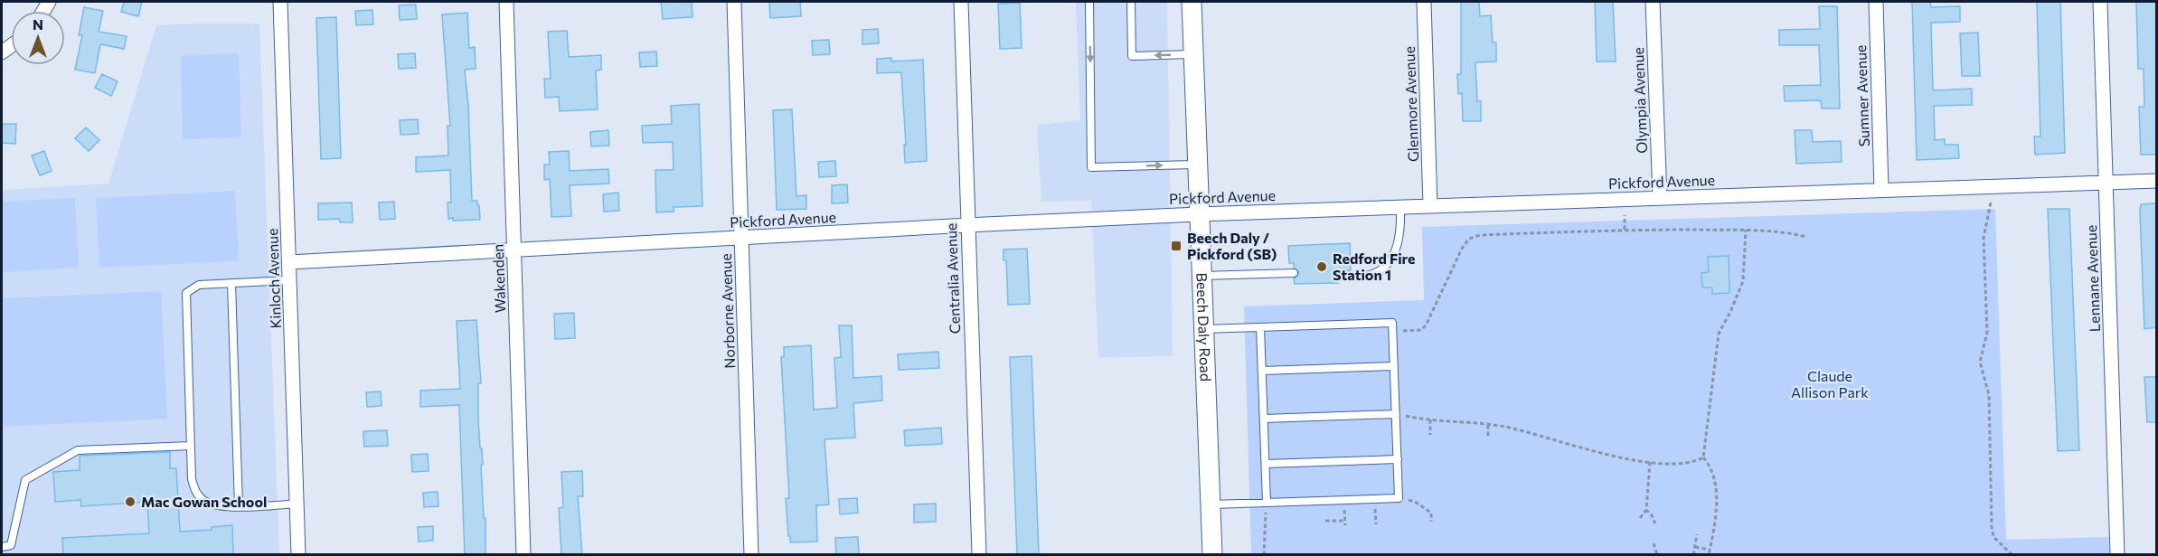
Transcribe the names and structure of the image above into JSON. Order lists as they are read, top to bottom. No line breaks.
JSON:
{"streets":{"main road":["Beech Daly Road"],"street":["Sumner Avenue","Olympia Avenue","Glenmore Avenue","Pickford Avenue","Kinloch Avenue","Wakenden","Centralia Avenue","Lennane Avenue","Norborne Avenue"]},"crossings":[["Sumner Avenue","Pickford Avenue"],["Olympia Avenue","Pickford Avenue"],["Glenmore Avenue","Pickford Avenue"],["Pickford Avenue","Kinloch Avenue"],["Pickford Avenue","Wakenden"],["Pickford Avenue","Centralia Avenue"],["Pickford Avenue","Lennane Avenue"],["Pickford Avenue","Norborne Avenue"],["Pickford Avenue","Beech Daly Road"]],"parks":["Claude Allison Park"],"places":{"transit":["Beech Daly / Pickford (SB)"],"other":["Redford Fire Station 1","Mac Gowan School"]},"north":"top"}
